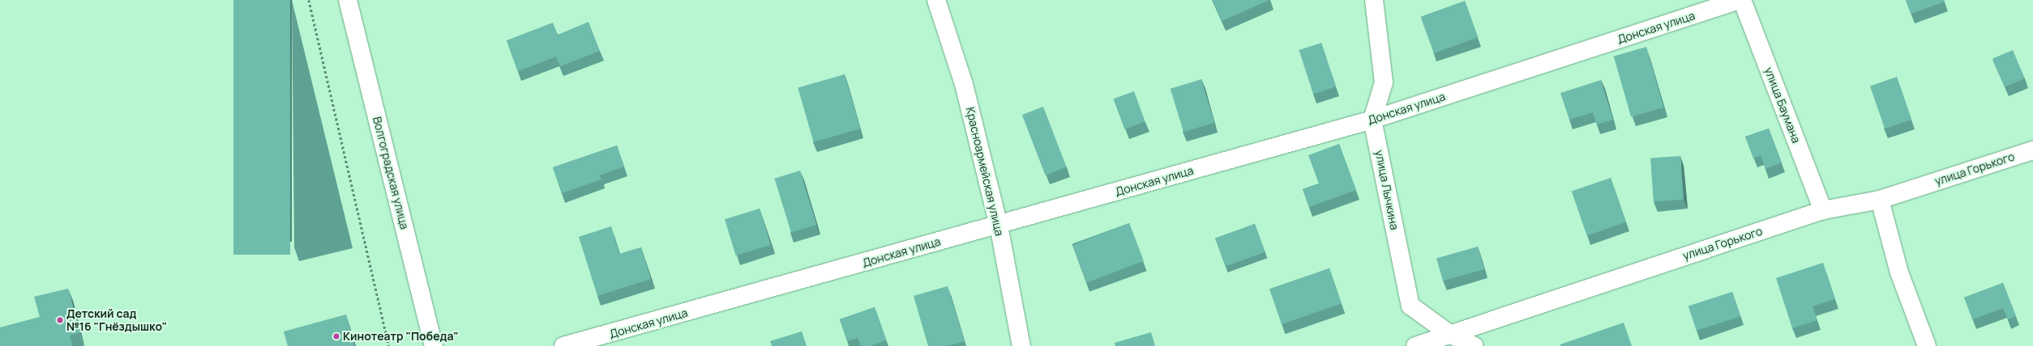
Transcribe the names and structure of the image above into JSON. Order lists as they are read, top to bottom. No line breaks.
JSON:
{"streets":{"street":["Донская улица","улица Баумана","улица Горького","Красноармейская улица","Волгоградская улица","улица Лычкина"]},"crossings":[["Донская улица","улица Баумана"],["Донская улица","Красноармейская улица"],["Донская улица","улица Лычкина"],["улица Баумана","улица Горького"],["улица Горького","улица Лычкина"]],"places":["Детский сад №16 \"Гнёздышко\"","Кинотеатр \"Победа\""]}
